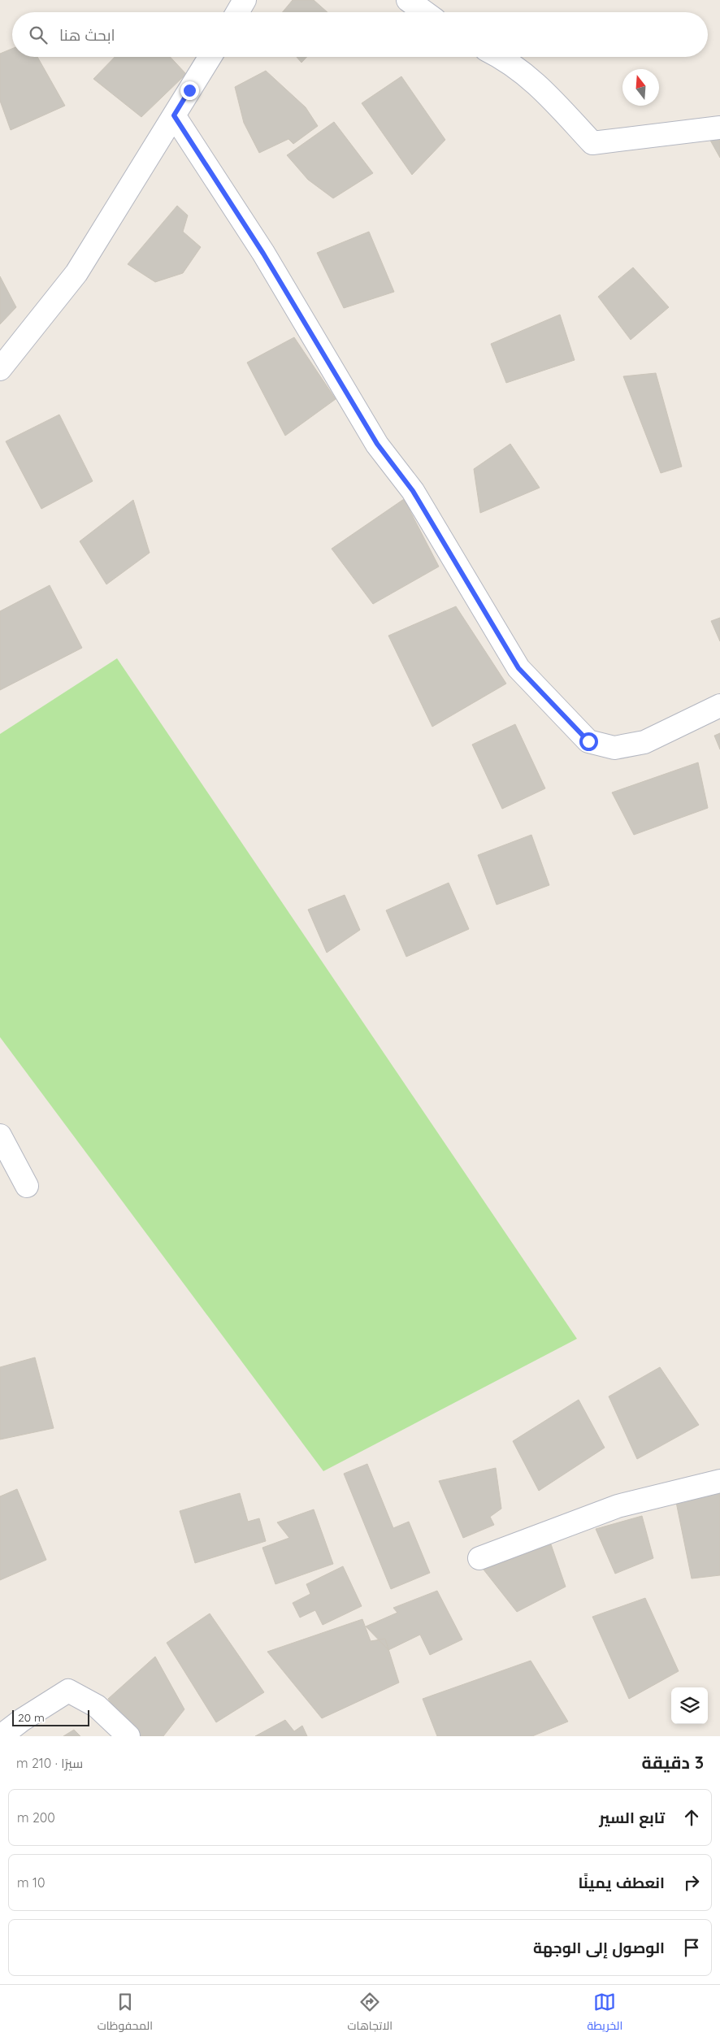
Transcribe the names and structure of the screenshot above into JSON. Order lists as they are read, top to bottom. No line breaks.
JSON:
{"scale_bar":"20 m","north":"top","page":{"search":"ابحث هنا","scale":"20 m","heading":["3 دقيقة","سيرًا · 210 m"],"list":[["تابع السير","200 m"],["انعطف يمينًا","10 m"],"الوصول إلى الوجهة"],"nav":["الخريطة","الاتجاهات","المحفوظات"]}}
